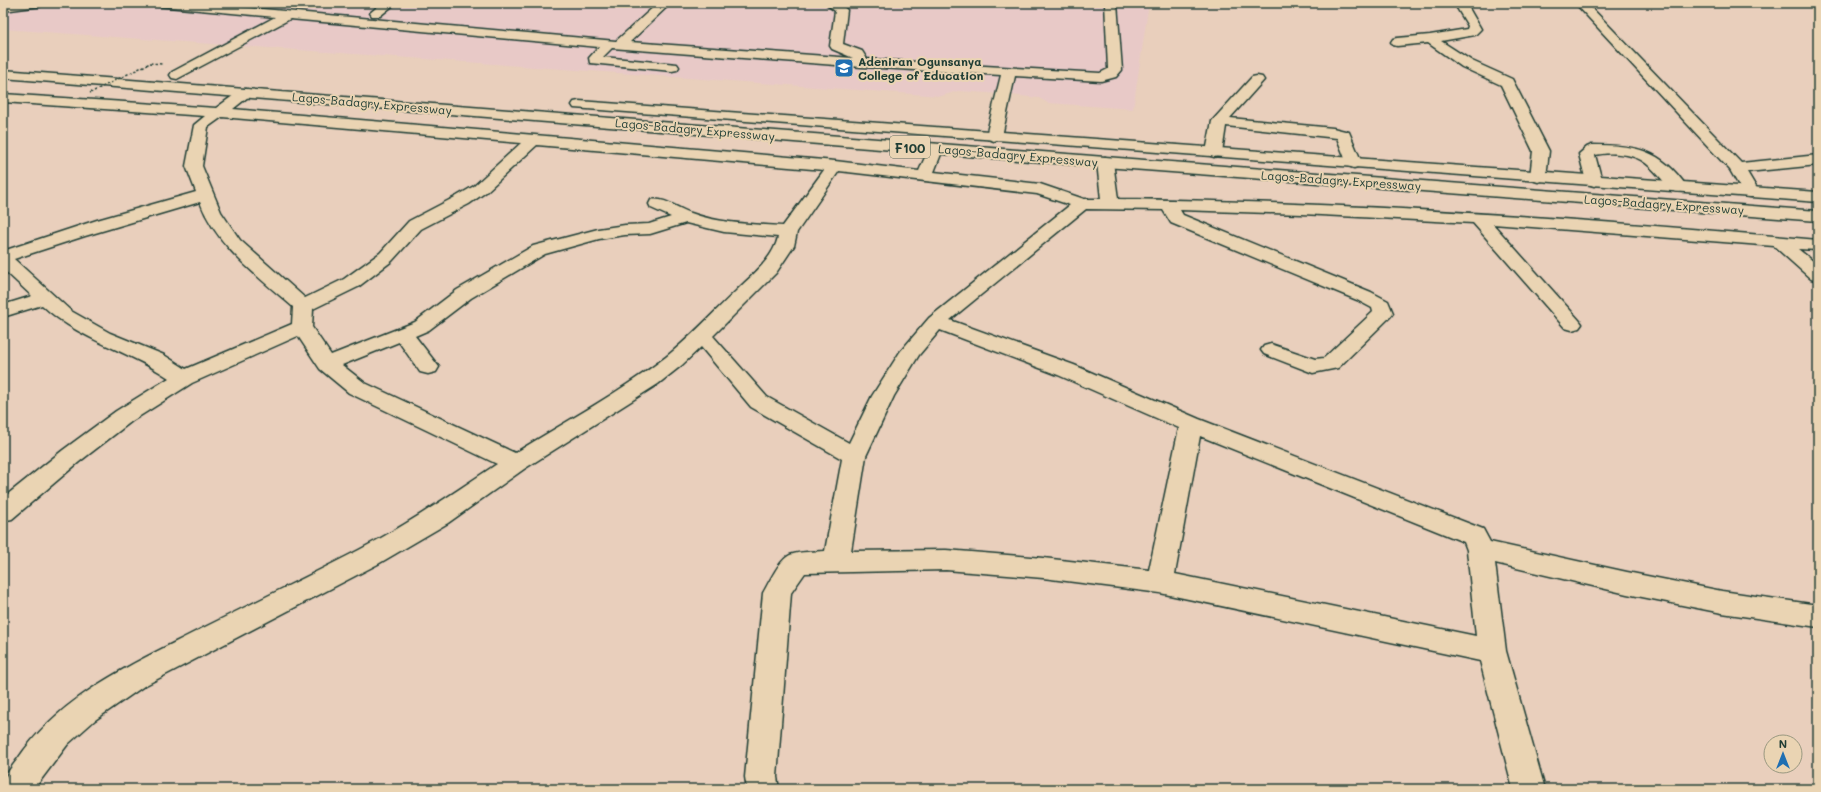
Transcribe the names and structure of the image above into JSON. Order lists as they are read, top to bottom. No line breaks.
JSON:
{"streets":{"main road":["Lagos-Badagry Expressway","F100"]},"places":{"school or university":["Adeniran Ogunsanya College of Education"]},"north":"top"}
